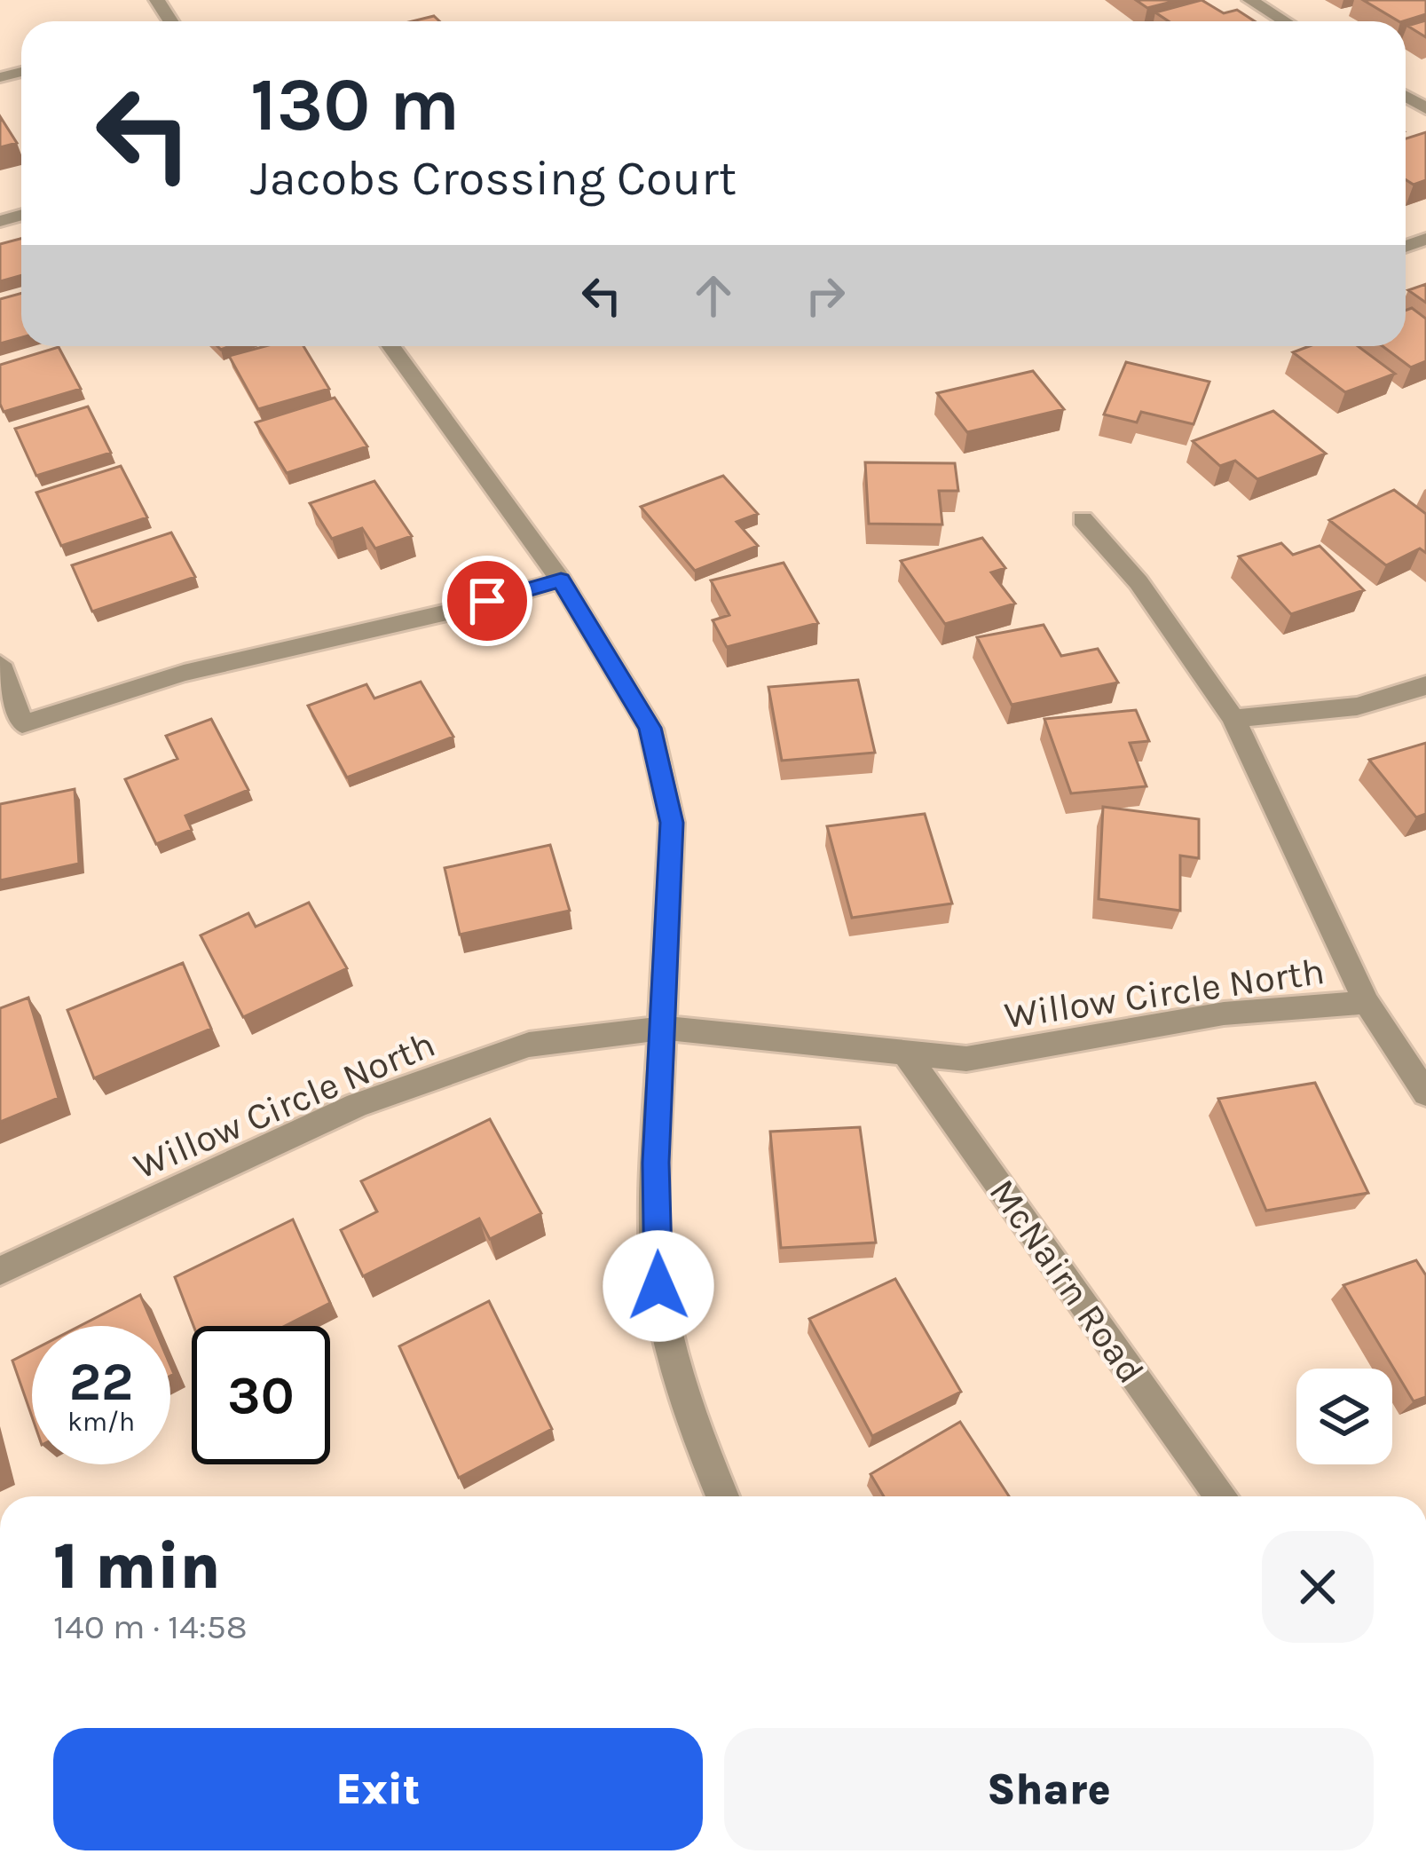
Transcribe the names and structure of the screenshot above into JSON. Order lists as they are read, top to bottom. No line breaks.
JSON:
{"streets":{"street":["Willow Circle North","McNairn Road"]},"crossings":[["Willow Circle North","McNairn Road"]],"page":{"turn":["130 m","Jacobs Crossing Court"],"speed":"22 km/h","limit":"30","heading":["1 min","140 m · 14:58"],"buttons":["Exit","Share"]}}
